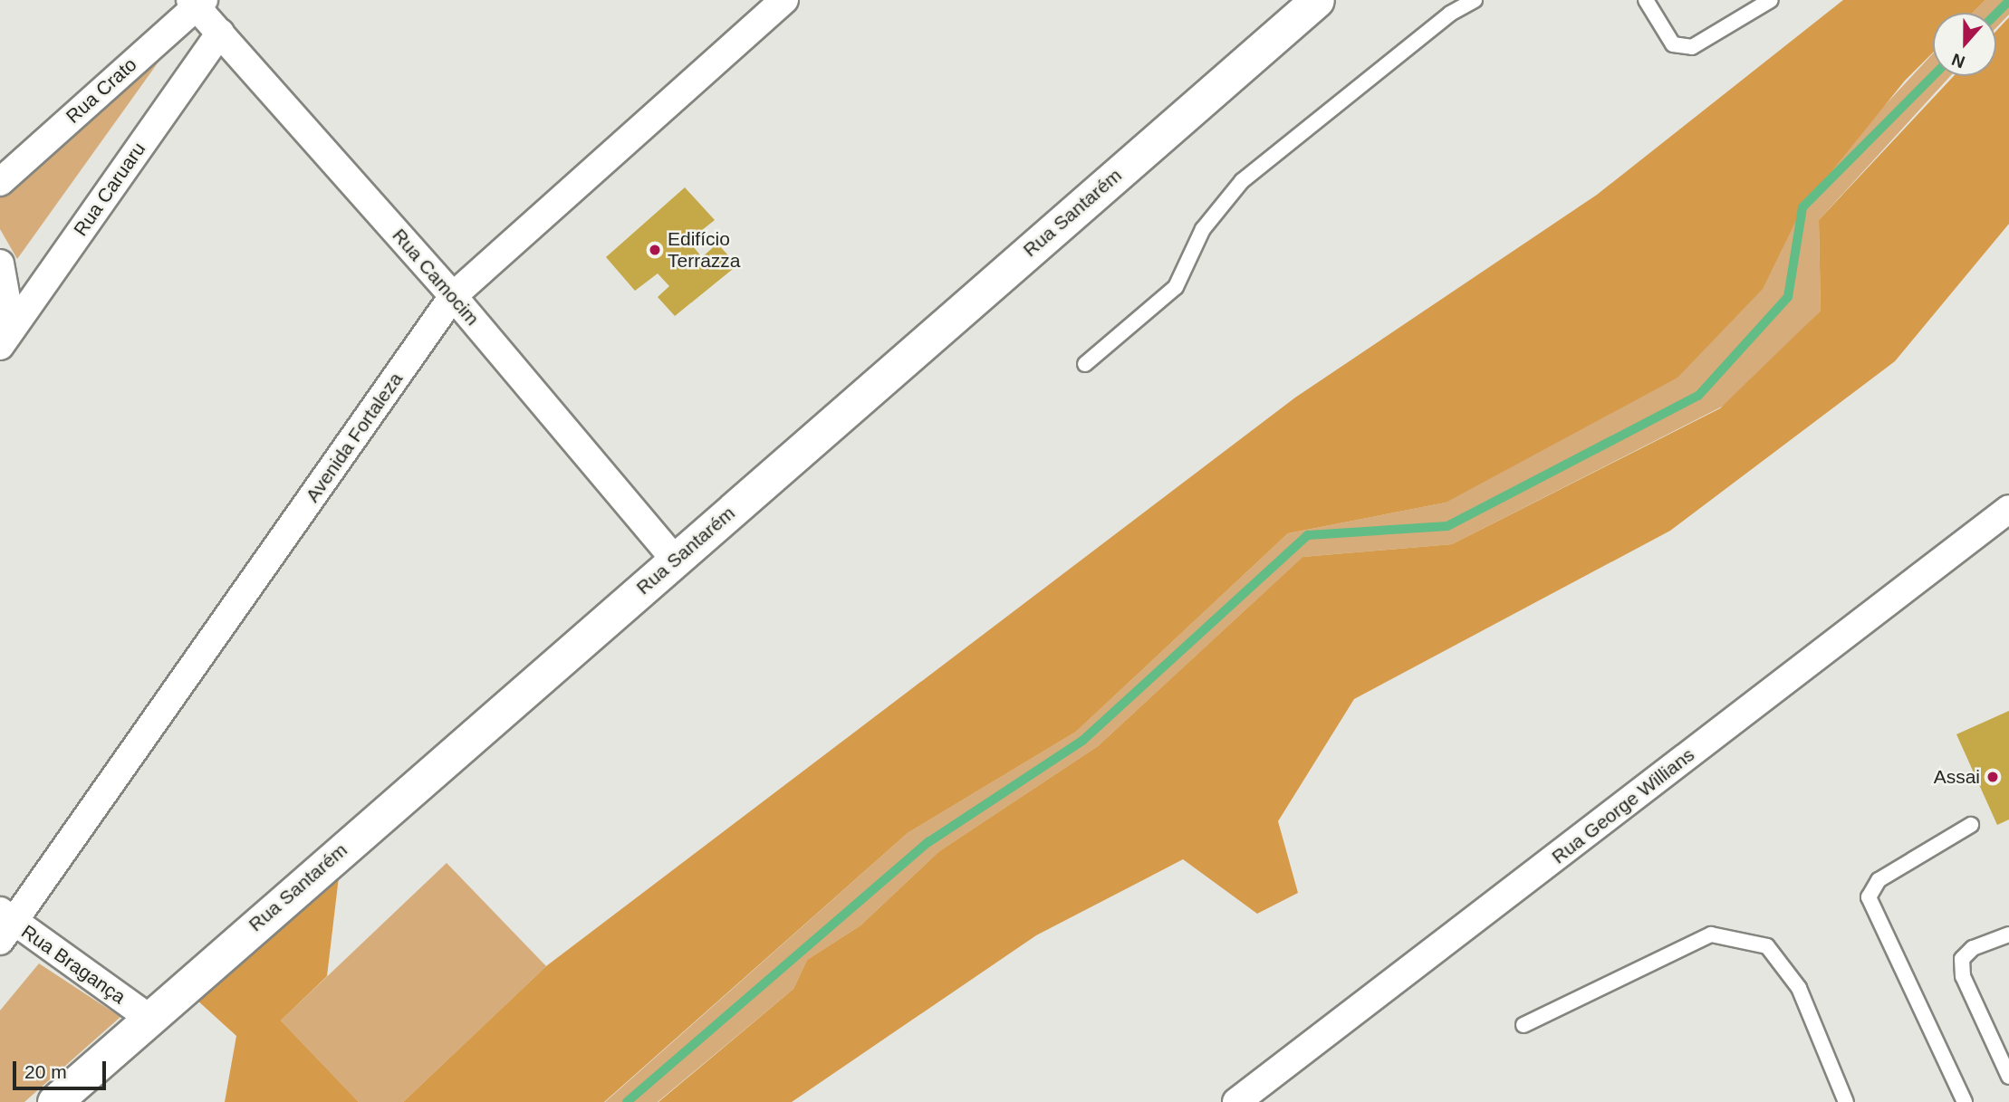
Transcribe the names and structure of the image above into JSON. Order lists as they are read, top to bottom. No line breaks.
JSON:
{"streets":{"street":["Rua Crato","Rua Caruaru","Rua Santarém","Rua Camocim","Avenida Fortaleza","Rua George Willians","Rua Bragança"]},"crossings":[["Rua Crato","Rua Camocim"],["Rua Caruaru","Rua Camocim"],["Rua Santarém","Rua Camocim"],["Rua Santarém","Rua Bragança"],["Rua Camocim","Avenida Fortaleza"],["Avenida Fortaleza","Rua Bragança"]],"places":["Edifício Terrazza","Assai"],"scale_bar":"20 m","north":"bottom"}
